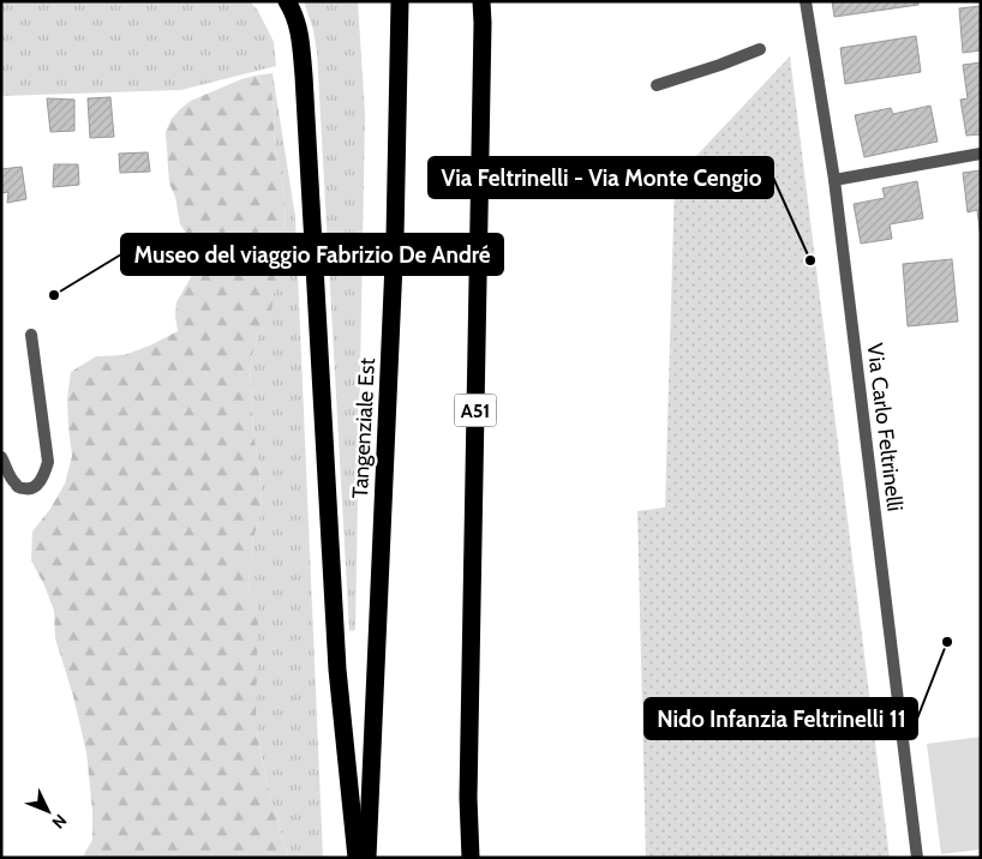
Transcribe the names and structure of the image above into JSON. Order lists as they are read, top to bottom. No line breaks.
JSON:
{"streets":{"highway":["A51","Tangenziale Est"],"street":["Via Carlo Feltrinelli"]},"places":["Via Feltrinelli - Via Monte Cengio","Museo del viaggio Fabrizio De André","Nido Infanzia Feltrinelli 11"],"north":"bottom right"}
